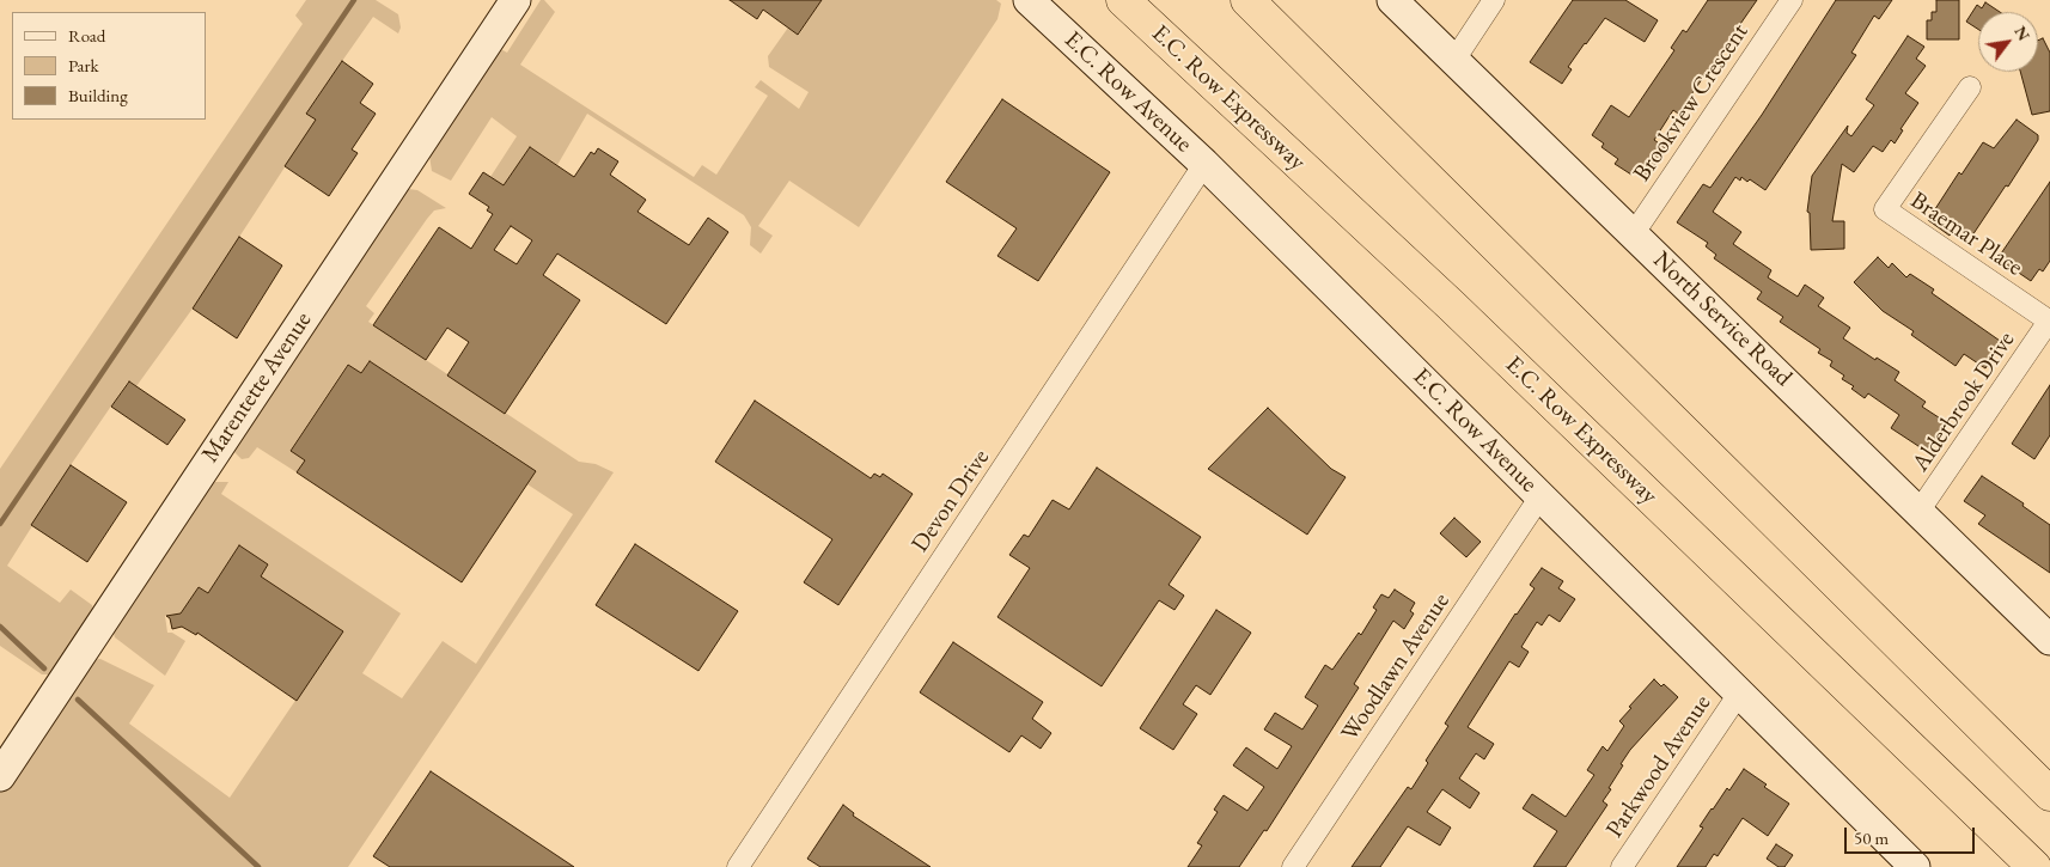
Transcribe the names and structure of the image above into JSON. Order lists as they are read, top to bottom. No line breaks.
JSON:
{"streets":{"highway":["E.C. Row Expressway"],"street":["E.C. Row Avenue","Brookview Crescent","Braemar Place","North Service Road","Marentette Avenue","Alderbrook Drive","Devon Drive","Woodlawn Avenue","Parkwood Avenue"]},"crossings":[["E.C. Row Avenue","Devon Drive"],["E.C. Row Avenue","Woodlawn Avenue"],["E.C. Row Avenue","Parkwood Avenue"],["Brookview Crescent","North Service Road"],["Braemar Place","Alderbrook Drive"],["North Service Road","Alderbrook Drive"]],"legend":["Road","Park","Building"],"scale_bar":"50 m","north":"top right"}
